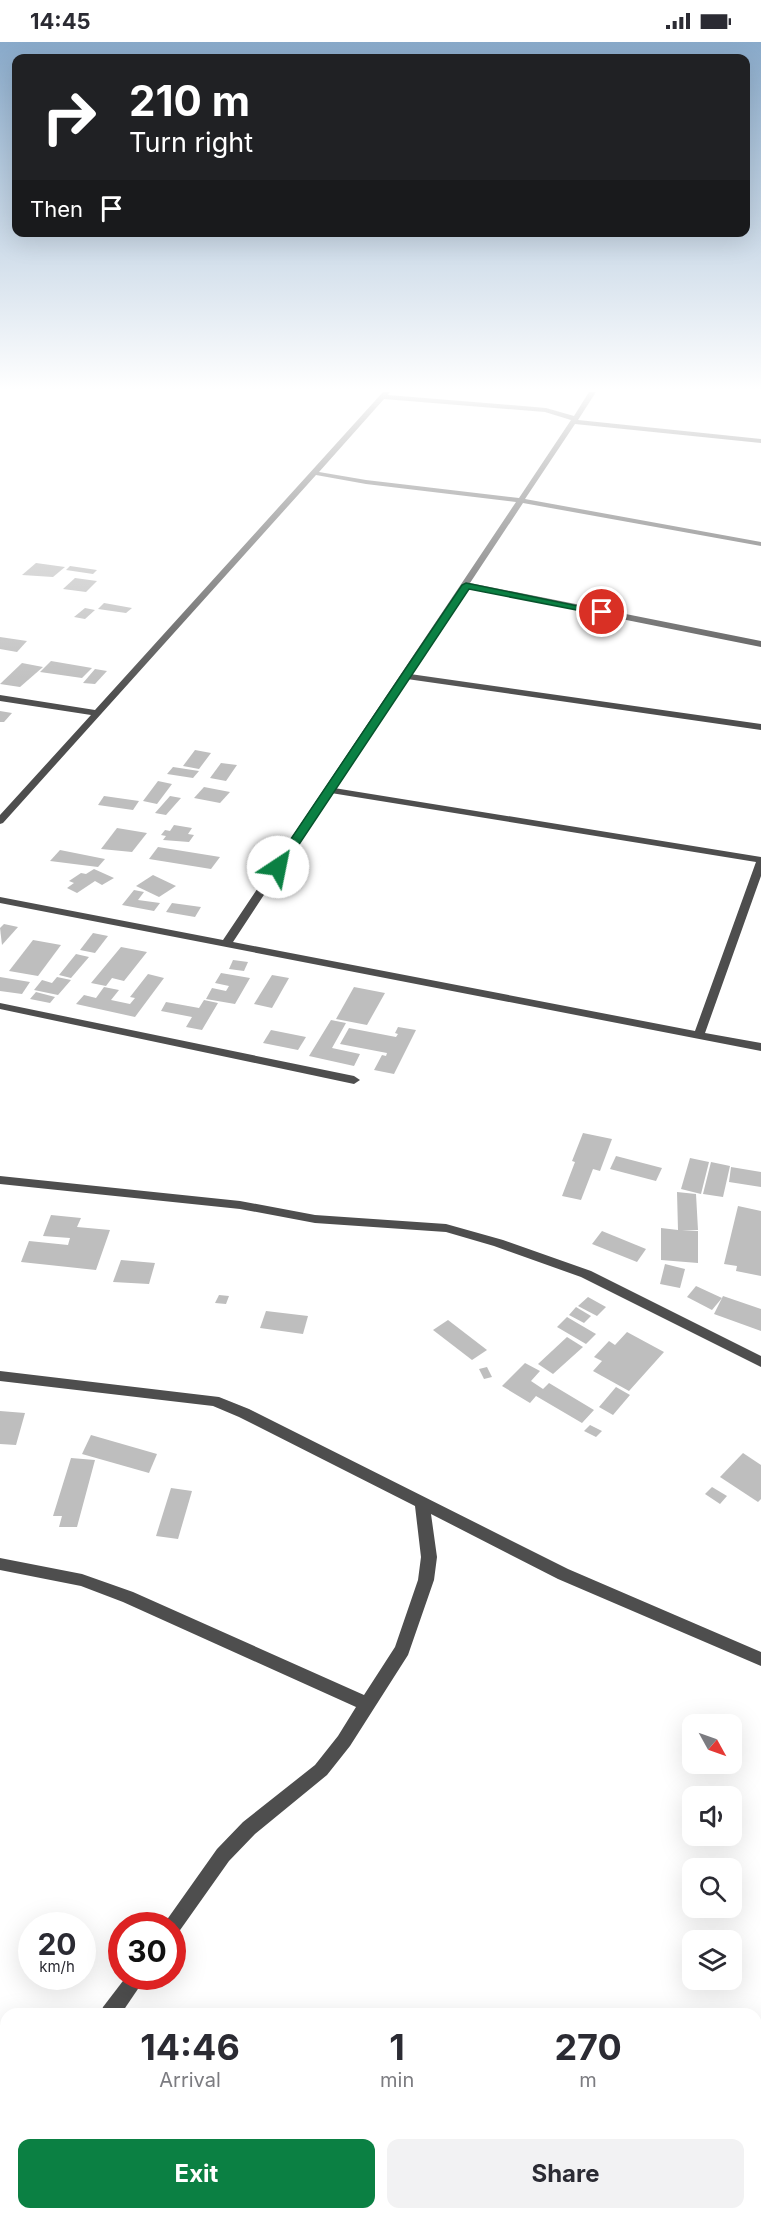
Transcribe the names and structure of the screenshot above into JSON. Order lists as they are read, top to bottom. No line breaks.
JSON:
{"north":"bottom right","page":{"status":"14:45","turn":["210 m","Turn right"],"then":"Then","speed":"20 km/h","limit":"30","eta":["14:46","Arrival","1","min","270","m"],"buttons":["Exit","Share"]}}
